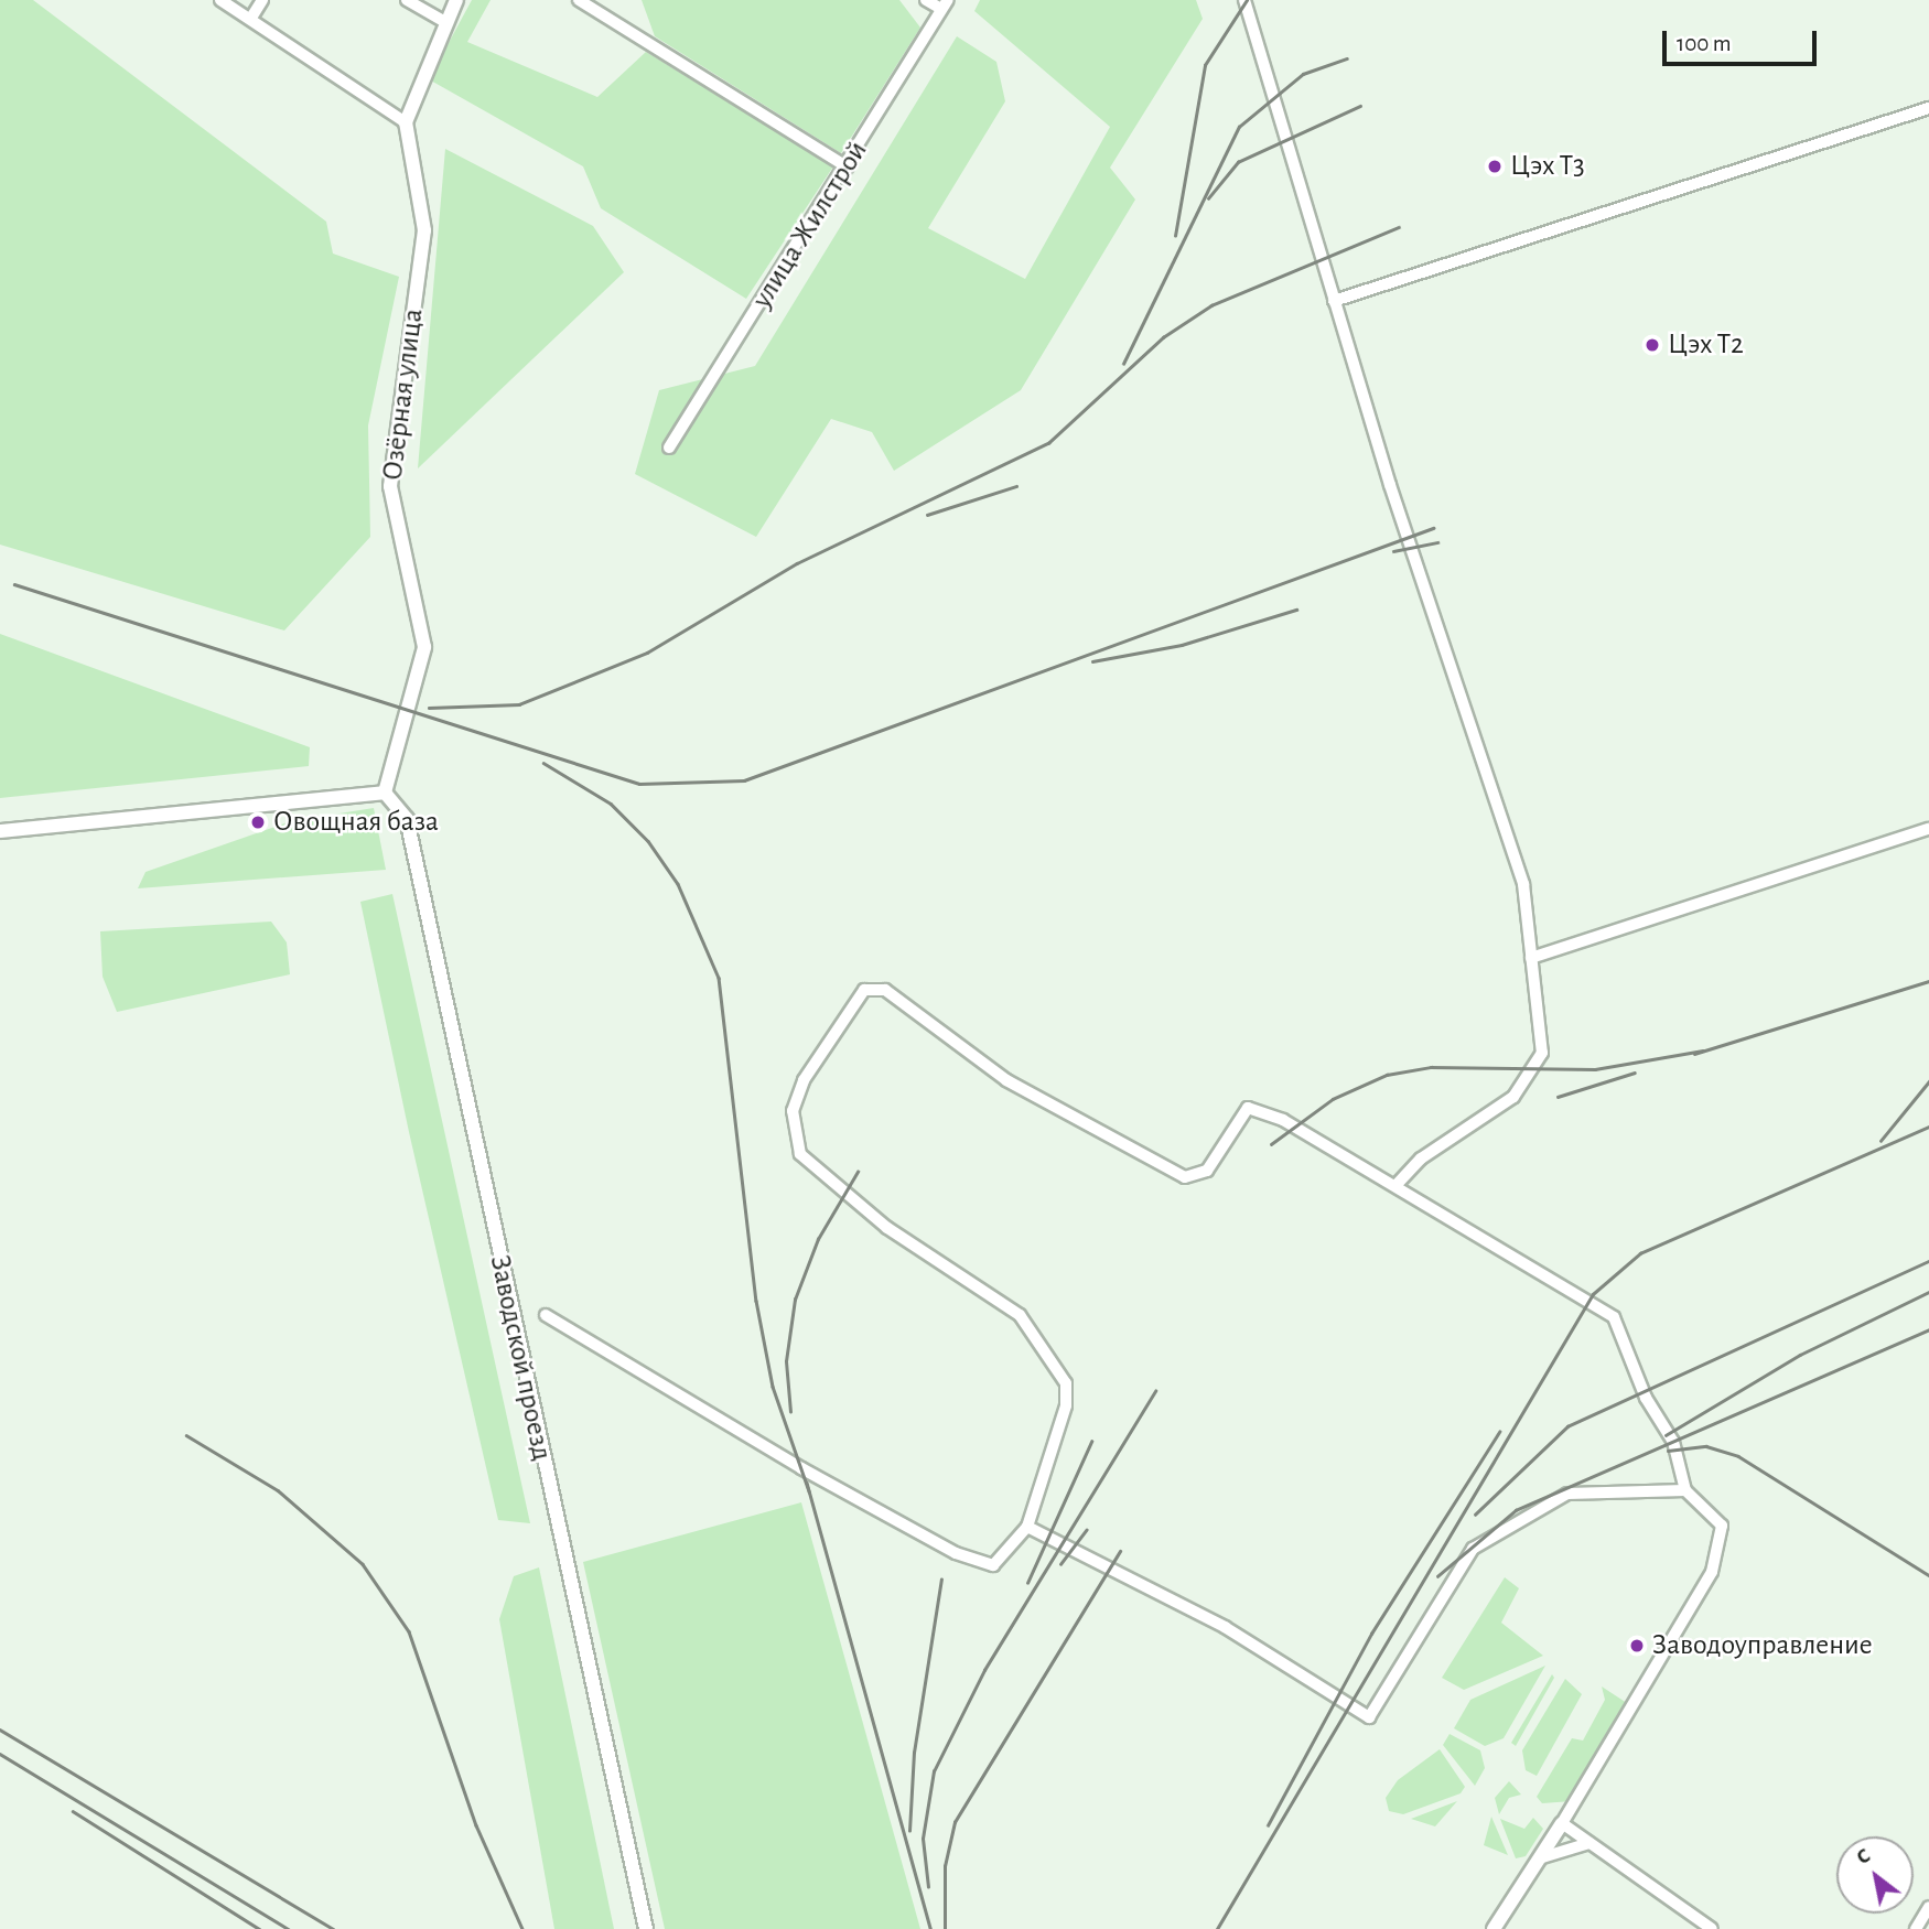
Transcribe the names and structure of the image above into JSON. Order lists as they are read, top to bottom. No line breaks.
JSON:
{"streets":{"street":["улица Жилстрой","Озёрная улица","Заводской проезд"]},"crossings":[["Озёрная улица","Заводской проезд"]],"places":["Цэх Т3","Цэх Т2","Овощная база","Заводоуправление"],"scale_bar":"100 m","north":"top left"}
